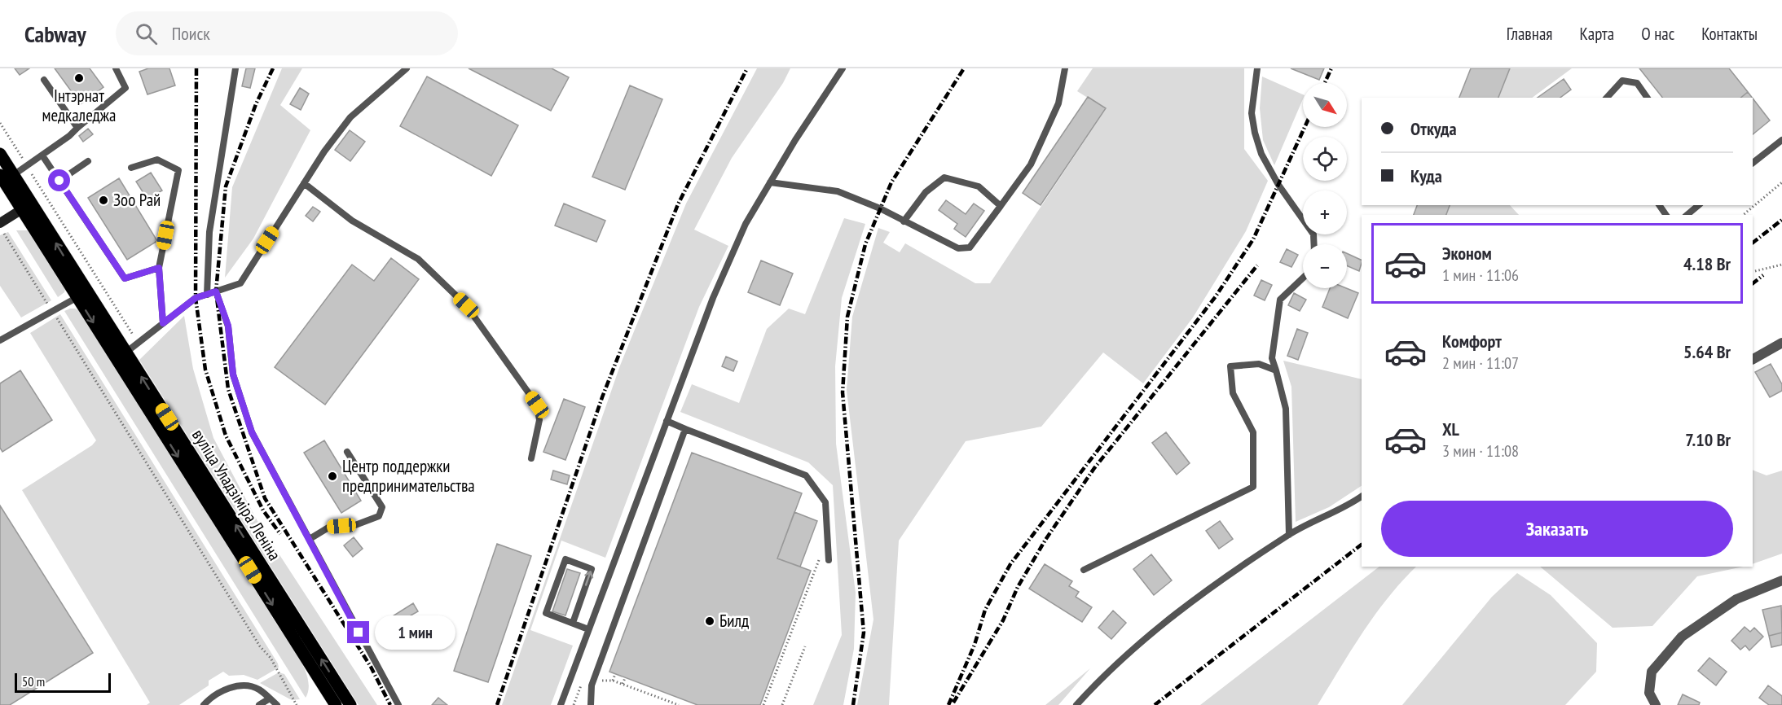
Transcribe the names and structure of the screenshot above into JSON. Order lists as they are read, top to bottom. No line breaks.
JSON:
{"streets":{"main road":["вуліца Уладзіміра Леніна"]},"places":["Інтэрнат медкаледжа","Зоо Рай","Центр поддержки предпринимательства","Билд"],"scale_bar":"50 m","north":"bottom right","page":{"header":"Cabway","search":"Поиск","nav":["Главная","Карта","О нас","Контакты"],"map_buttons":["+","−"],"banner":["Откуда","Куда"],"list":[{"name":"Эконом","note":"1 мин · 11:06","value":"4.18 Br"},{"name":"Комфорт","note":"2 мин · 11:07","value":"5.64 Br"},{"name":"XL","note":"3 мин · 11:08","value":"7.10 Br"}],"buttons":"Заказать","bubble":"1 мин","scale":"50 m"}}
